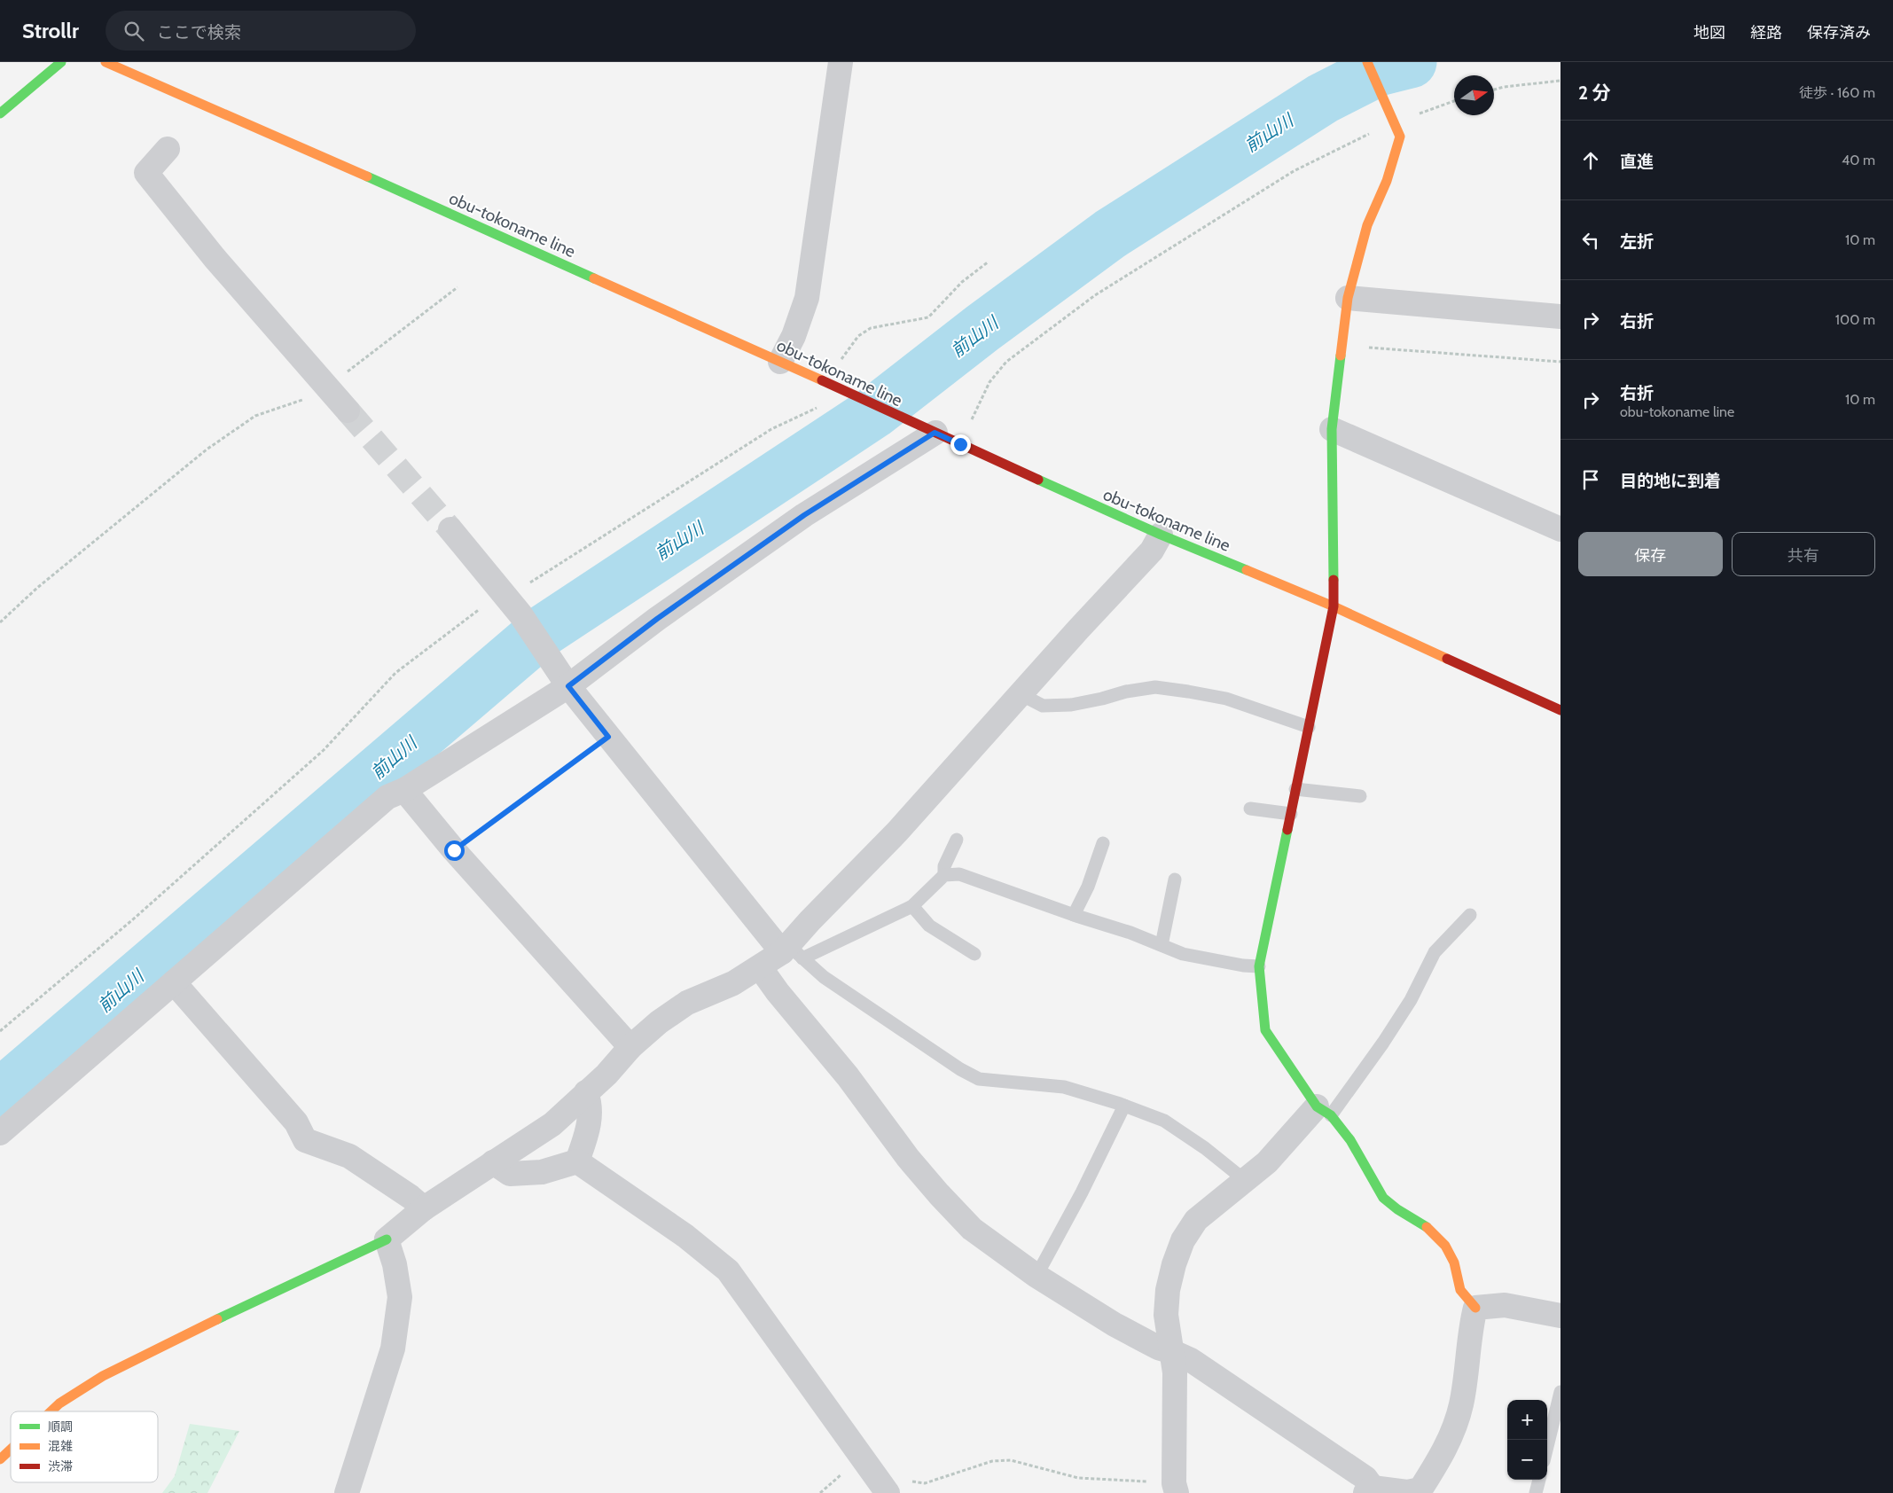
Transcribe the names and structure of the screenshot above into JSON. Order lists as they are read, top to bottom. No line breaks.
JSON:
{"streets":{"street":["obu-tokoname line"]},"water":["前山川"],"legend":["順調","混雑","渋滞"],"north":"right","page":{"header":"Strollr","search":"ここで検索","nav":["地図","経路","保存済み"],"heading":["2 分","徒歩 · 160 m"],"list":[["直進","40 m"],["左折","10 m"],["右折","100 m"],["右折","obu-tokoname line","10 m"],"目的地に到着"],"buttons":["保存","共有"],"map_buttons":["+","−"]}}
